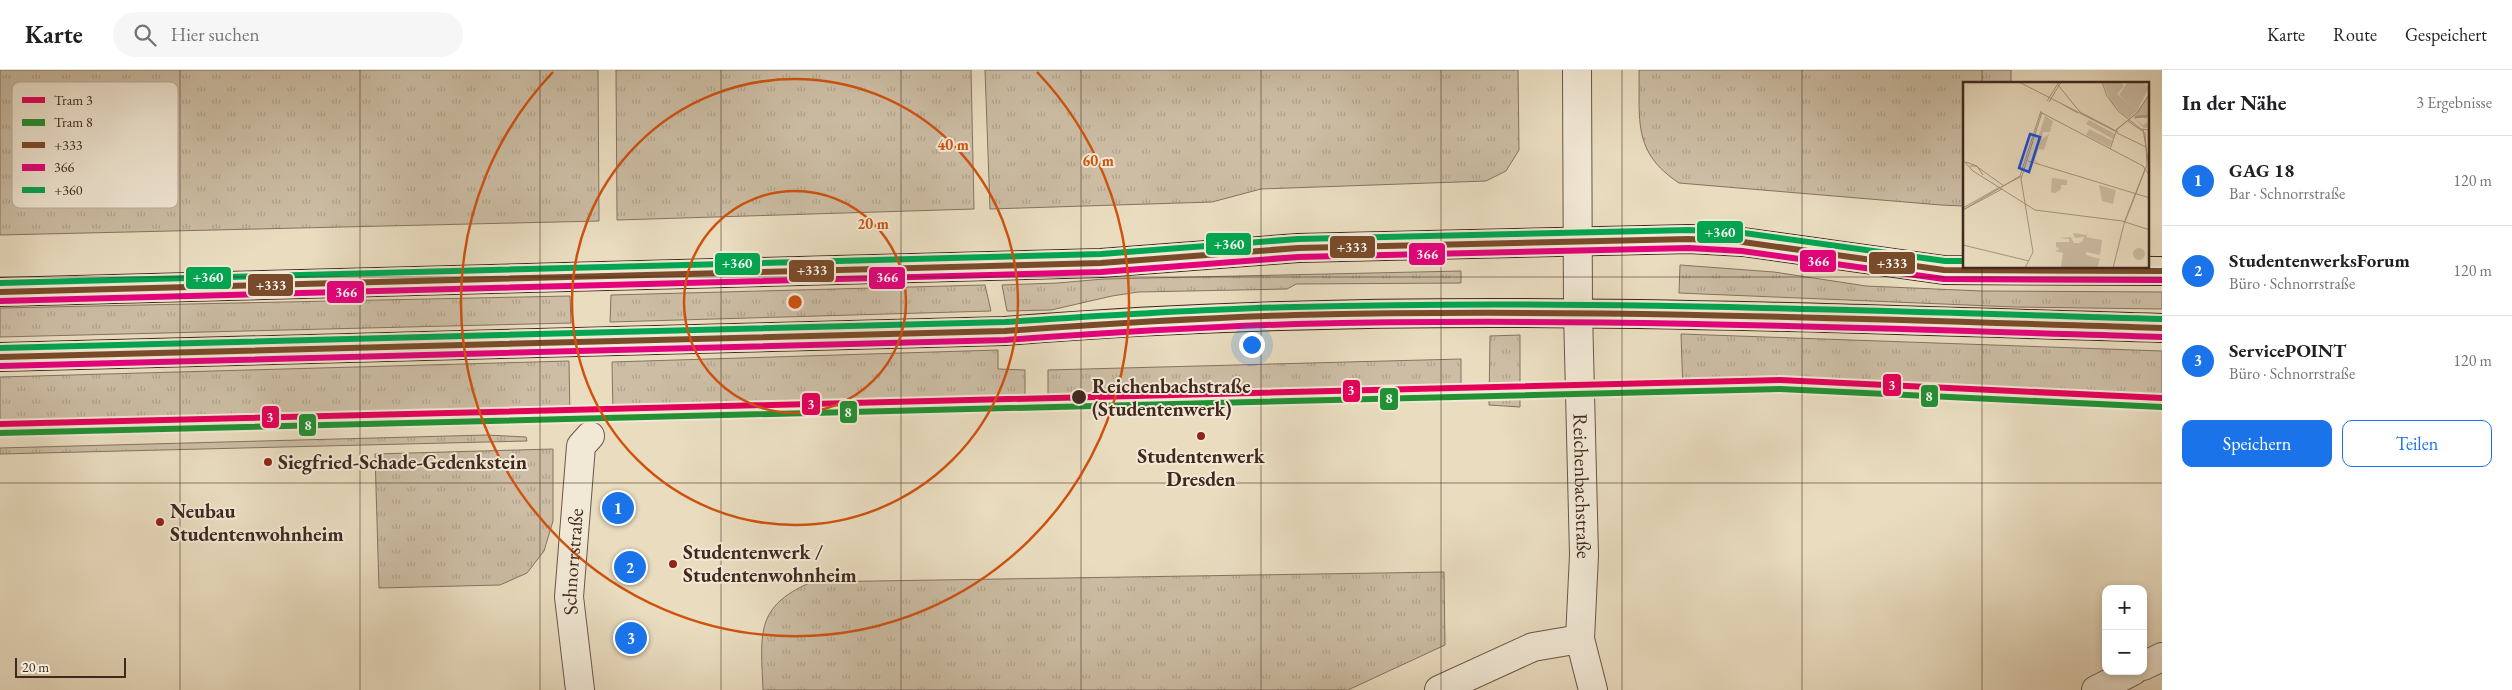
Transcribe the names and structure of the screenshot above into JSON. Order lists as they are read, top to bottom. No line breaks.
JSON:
{"streets":{"street":["Reichenbachstraße","Schnorrstraße"]},"places":["Reichenbachstraße (Studentenwerk)","Studentenwerk Dresden","Siegfried-Schade-Gedenkstein","Neubau Studentenwohnheim","Studentenwerk / Studentenwohnheim"],"lines":["transit line +360","transit line +333","transit line 366","tram line 3","tram line 8"],"legend":["Tram 3","Tram 8","+333","366","+360"],"scale_bar":"20 m","page":{"header":"Karte","search":"Hier suchen","nav":["Karte","Route","Gespeichert"],"heading":["In der Nähe","3 Ergebnisse"],"list":[{"mark":"1","name":"GAG 18","note":"Bar · Schnorrstraße","value":"120 m"},{"mark":"2","name":"StudentenwerksForum","note":"Büro · Schnorrstraße","value":"120 m"},{"mark":"3","name":"ServicePOINT","note":"Büro · Schnorrstraße","value":"120 m"}],"buttons":["Speichern","Teilen"],"pins":["1","2","3"],"map_buttons":["+","−"],"scale":"20 m"},"rings":["40 m","60 m","20 m"]}
